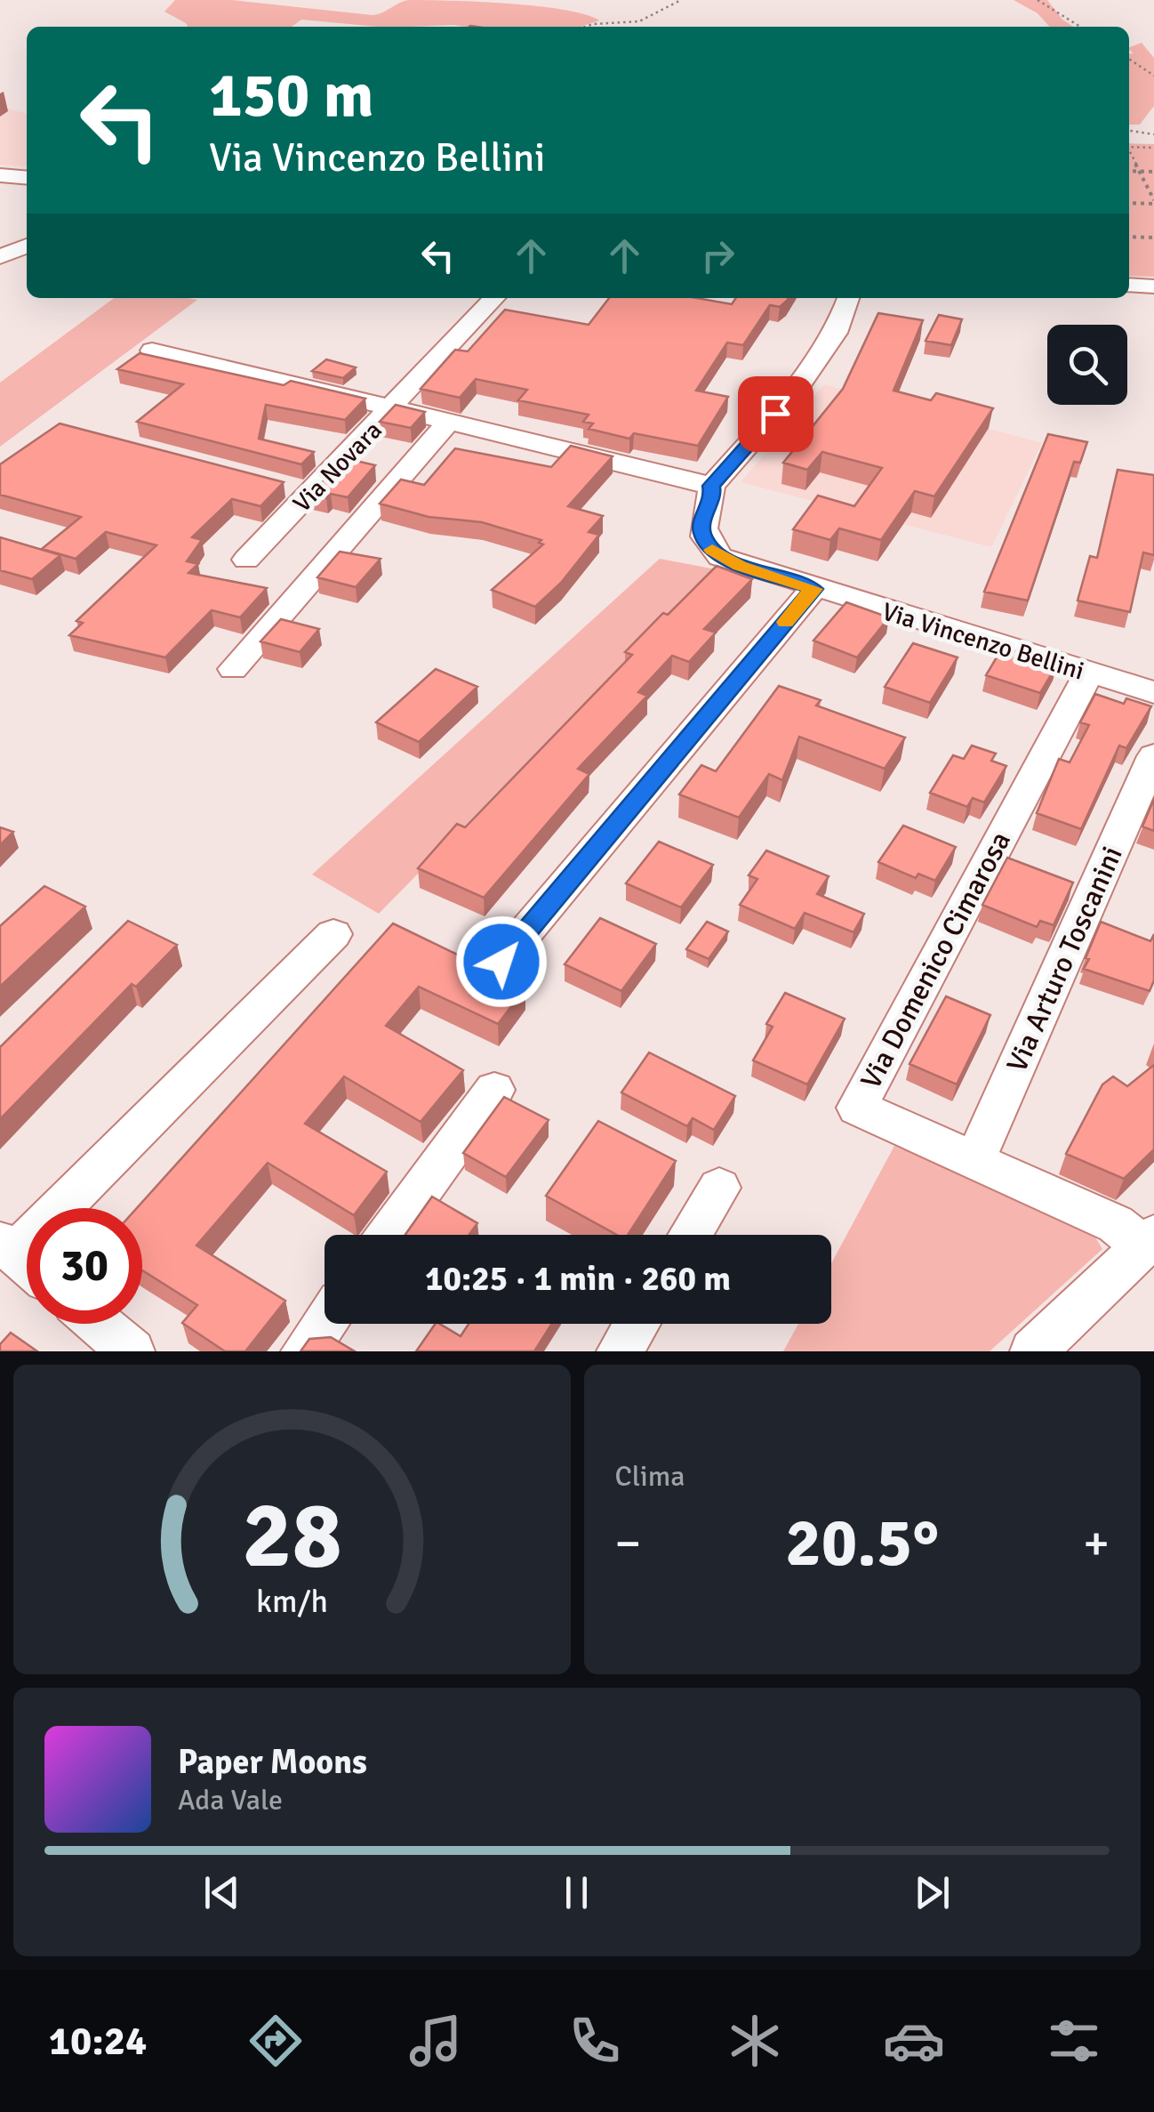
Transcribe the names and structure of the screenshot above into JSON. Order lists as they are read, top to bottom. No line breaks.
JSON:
{"streets":{"street":["Via Novara","Via Vincenzo Bellini","Via Arturo Toscanini","Via Domenico Cimarosa"]},"crossings":[["Via Vincenzo Bellini","Via Domenico Cimarosa"],["Via Arturo Toscanini","Via Domenico Cimarosa"]],"page":{"turn":["150 m","Via Vincenzo Bellini"],"limit":"30","trip":"10:25 · 1 min · 260 m","tile":"Clima","heat":["−","20.5°","+"],"song":["Paper Moons","Ada Vale"],"tabs":"10:24","gauge":["28","km/h"]}}
